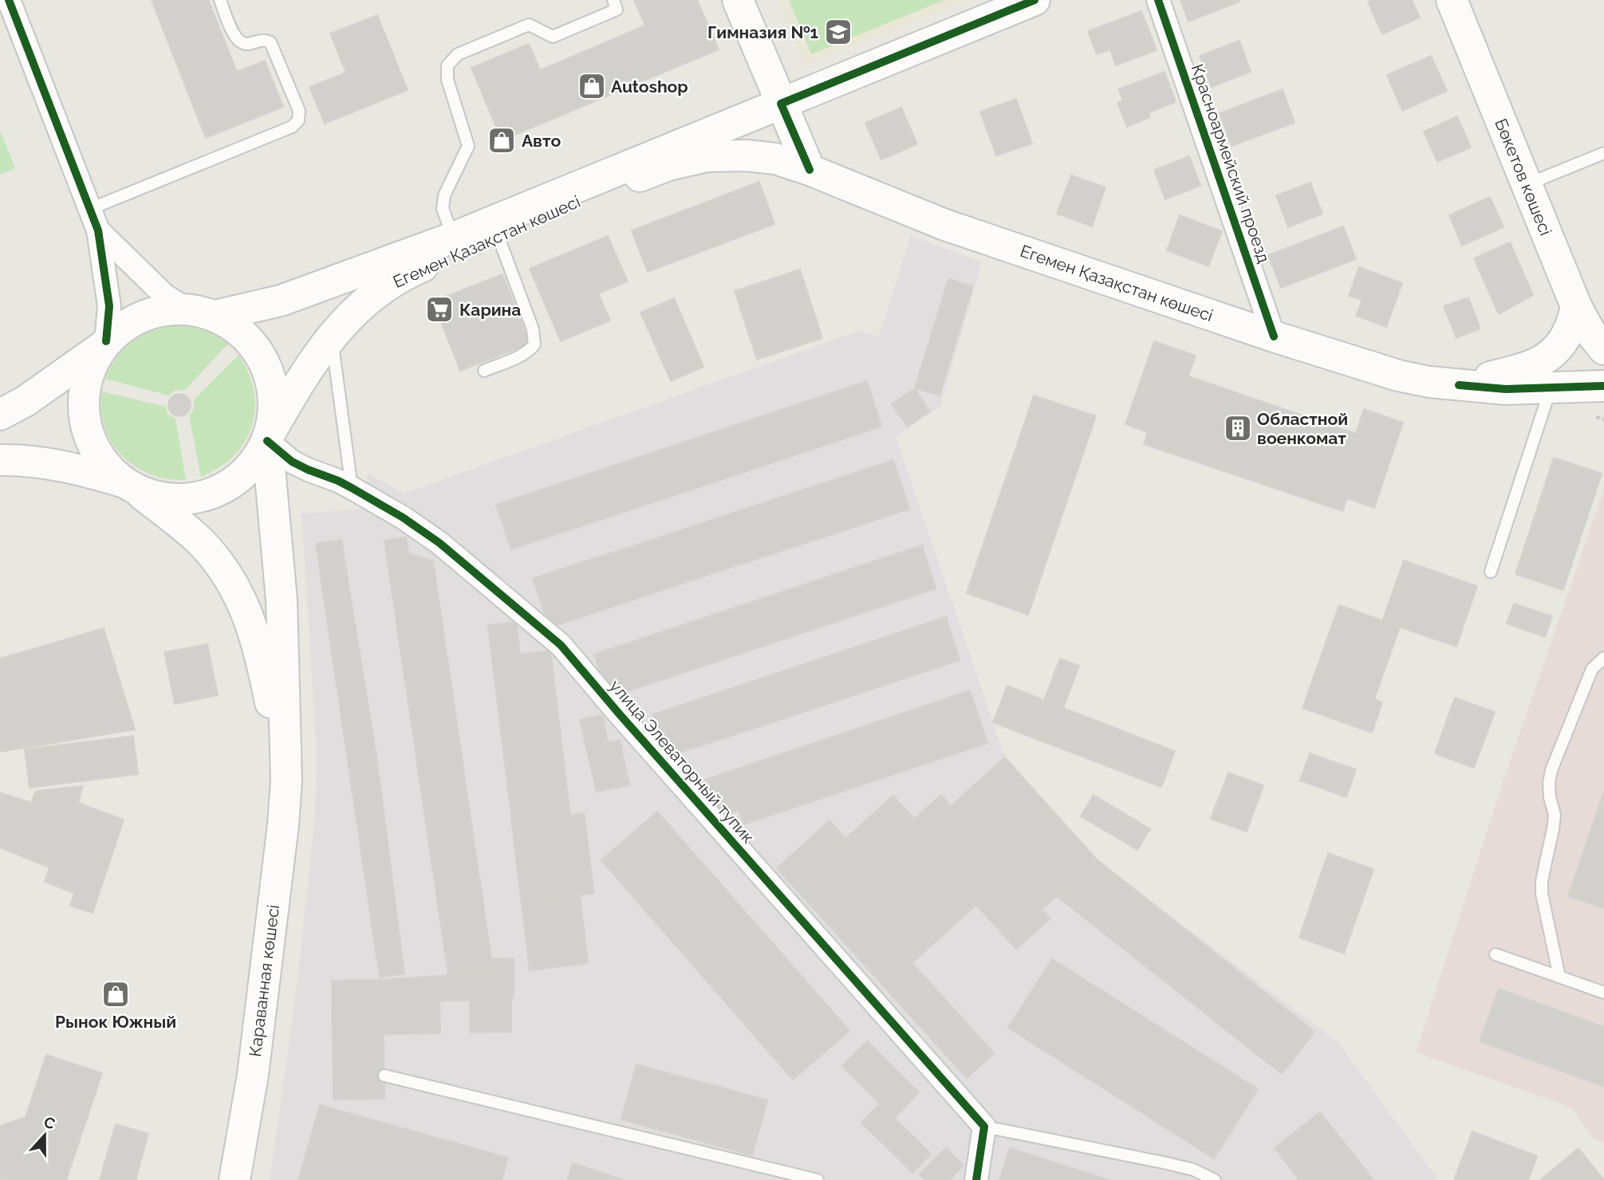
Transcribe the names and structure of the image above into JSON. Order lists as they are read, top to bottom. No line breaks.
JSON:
{"streets":{"main road":["Бөкетов көшесі","Егемен Қазақстан көшесі","Караванная көшесі"],"street":["Красноармейский проезд","улица Элеваторный тупик"]},"crossings":[["Красноармейский проезд","Егемен Қазақстан көшесі"],["Егемен Қазақстан көшесі","улица Элеваторный тупик"],["Егемен Қазақстан көшесі","Караванная көшесі"],["улица Элеваторный тупик","Караванная көшесі"]],"places":{"school or university":["Гимназия №1"],"shop":["Autoshop","Авто","Рынок Южный"],"supermarket":["Карина"],"building":["Областной военкомат"]},"north":"top"}
